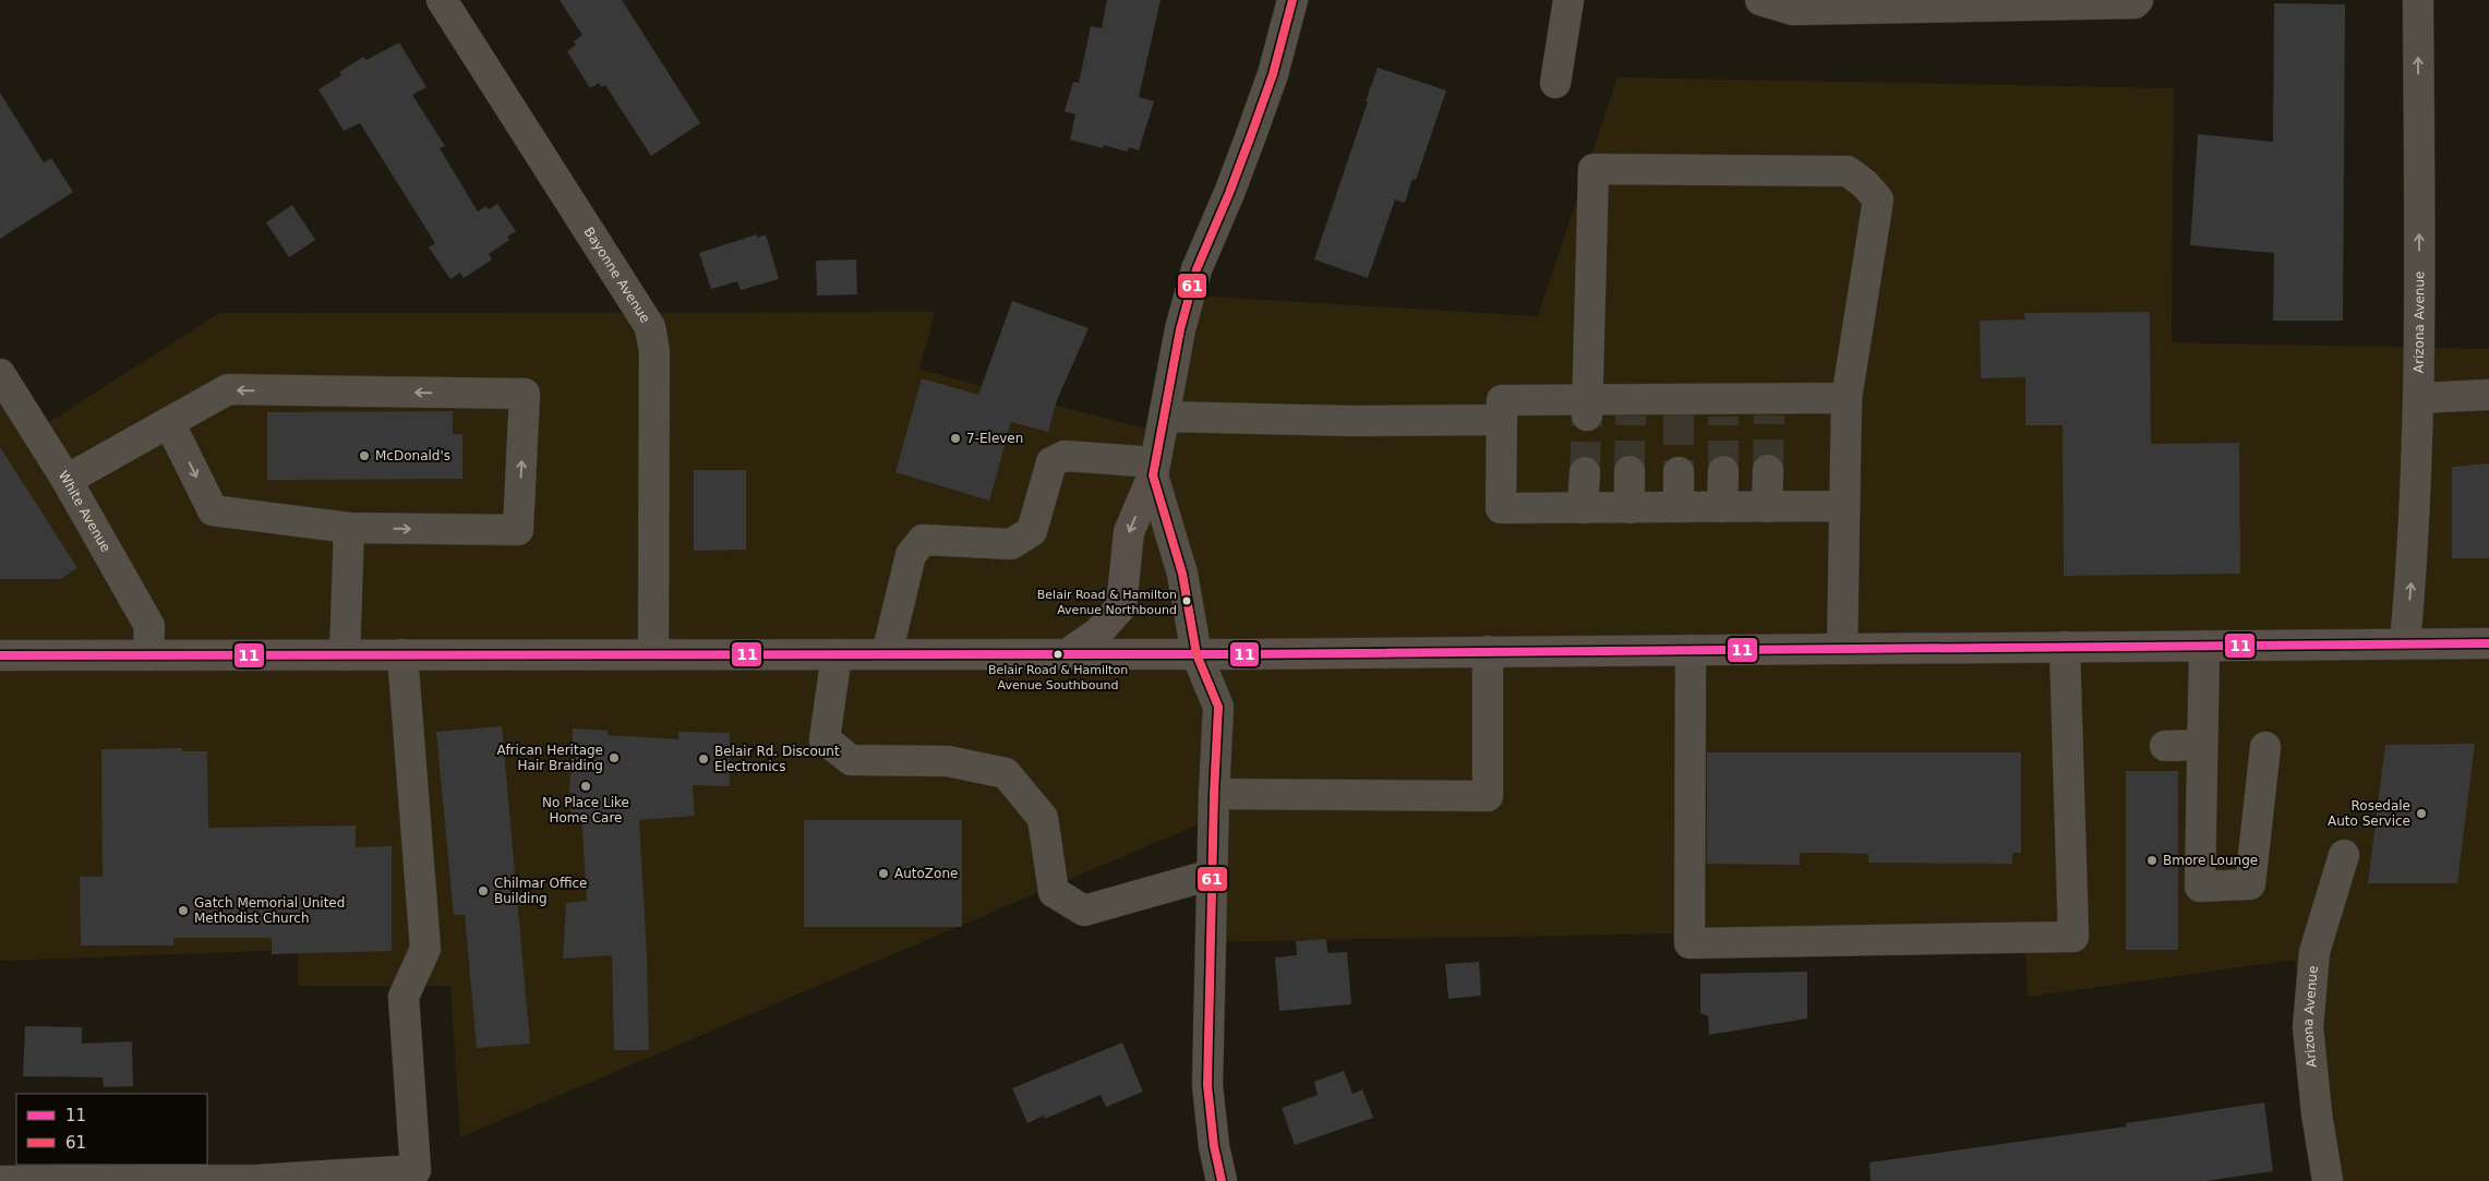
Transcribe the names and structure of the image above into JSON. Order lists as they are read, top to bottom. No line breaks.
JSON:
{"streets":{"street":["Bayonne Avenue","Arizona Avenue","White Avenue"]},"one_way":["Arizona Avenue"],"places":["7-Eleven","McDonald's","Belair Road & Hamilton Avenue Northbound","Belair Road & Hamilton Avenue Southbound","African Heritage Hair Braiding","Belair Rd. Discount Electronics","No Place Like Home Care","Rosedale Auto Service","Bmore Lounge","AutoZone","Chilmar Office Building","Gatch Memorial United Methodist Church"],"lines":["transit line 61","transit line 11"],"legend":["11","61"]}
